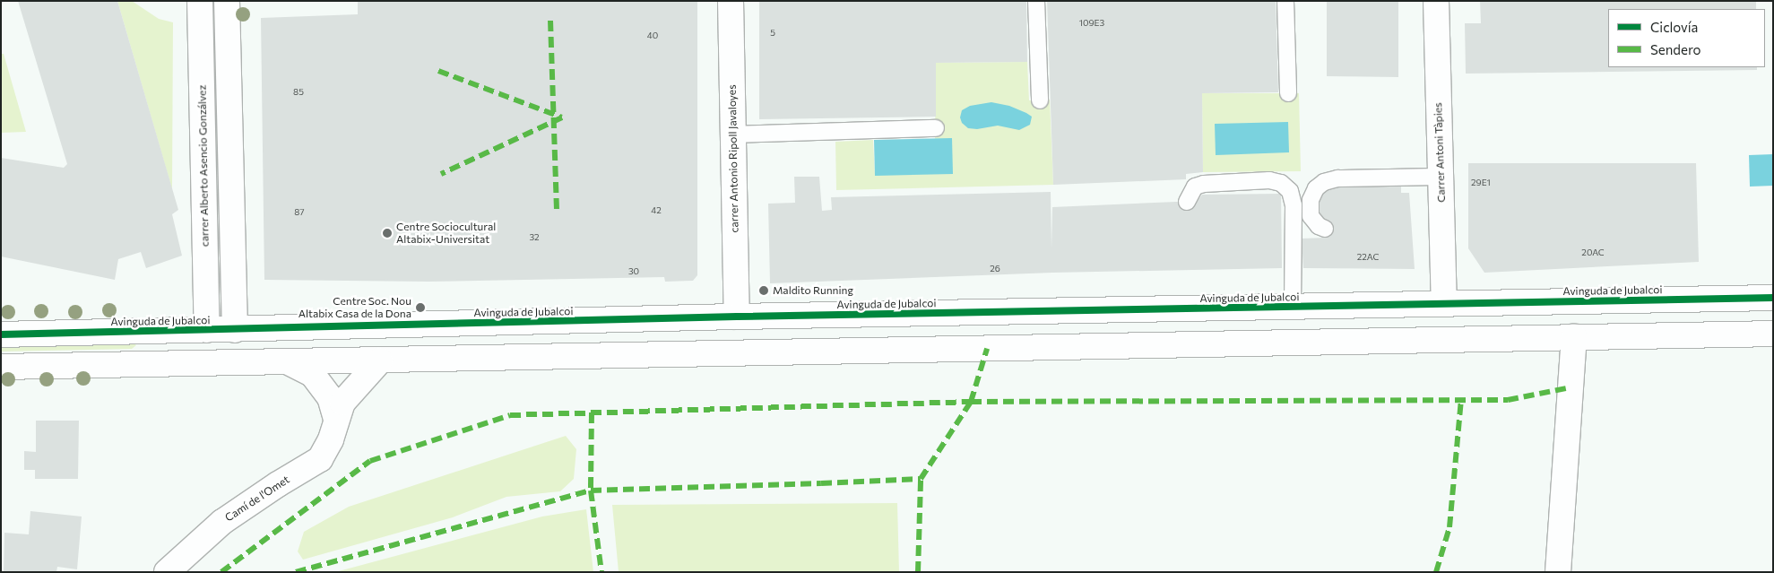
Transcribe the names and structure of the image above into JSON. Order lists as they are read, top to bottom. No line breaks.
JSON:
{"streets":{"street":["Carrer Antoni Tàpies","carrer Antonio Ripoll Javaloyes","carrer Alberto Asencio Gonzálvez","Avinguda de Jubalcoi","Camí de l'Omet"]},"crossings":[["Carrer Antoni Tàpies","Avinguda de Jubalcoi"],["carrer Antonio Ripoll Javaloyes","Avinguda de Jubalcoi"],["carrer Alberto Asencio Gonzálvez","Avinguda de Jubalcoi"]],"places":["Centre Sociocultural Altabix-Universitat","Maldito Running","Centre Soc. Nou Altabix Casa de la Dona"],"house_numbers":["109E3","5","40","85","29E1","42","87","32","20AC","22AC","26","30"],"legend":["Ciclovía","Sendero"]}
